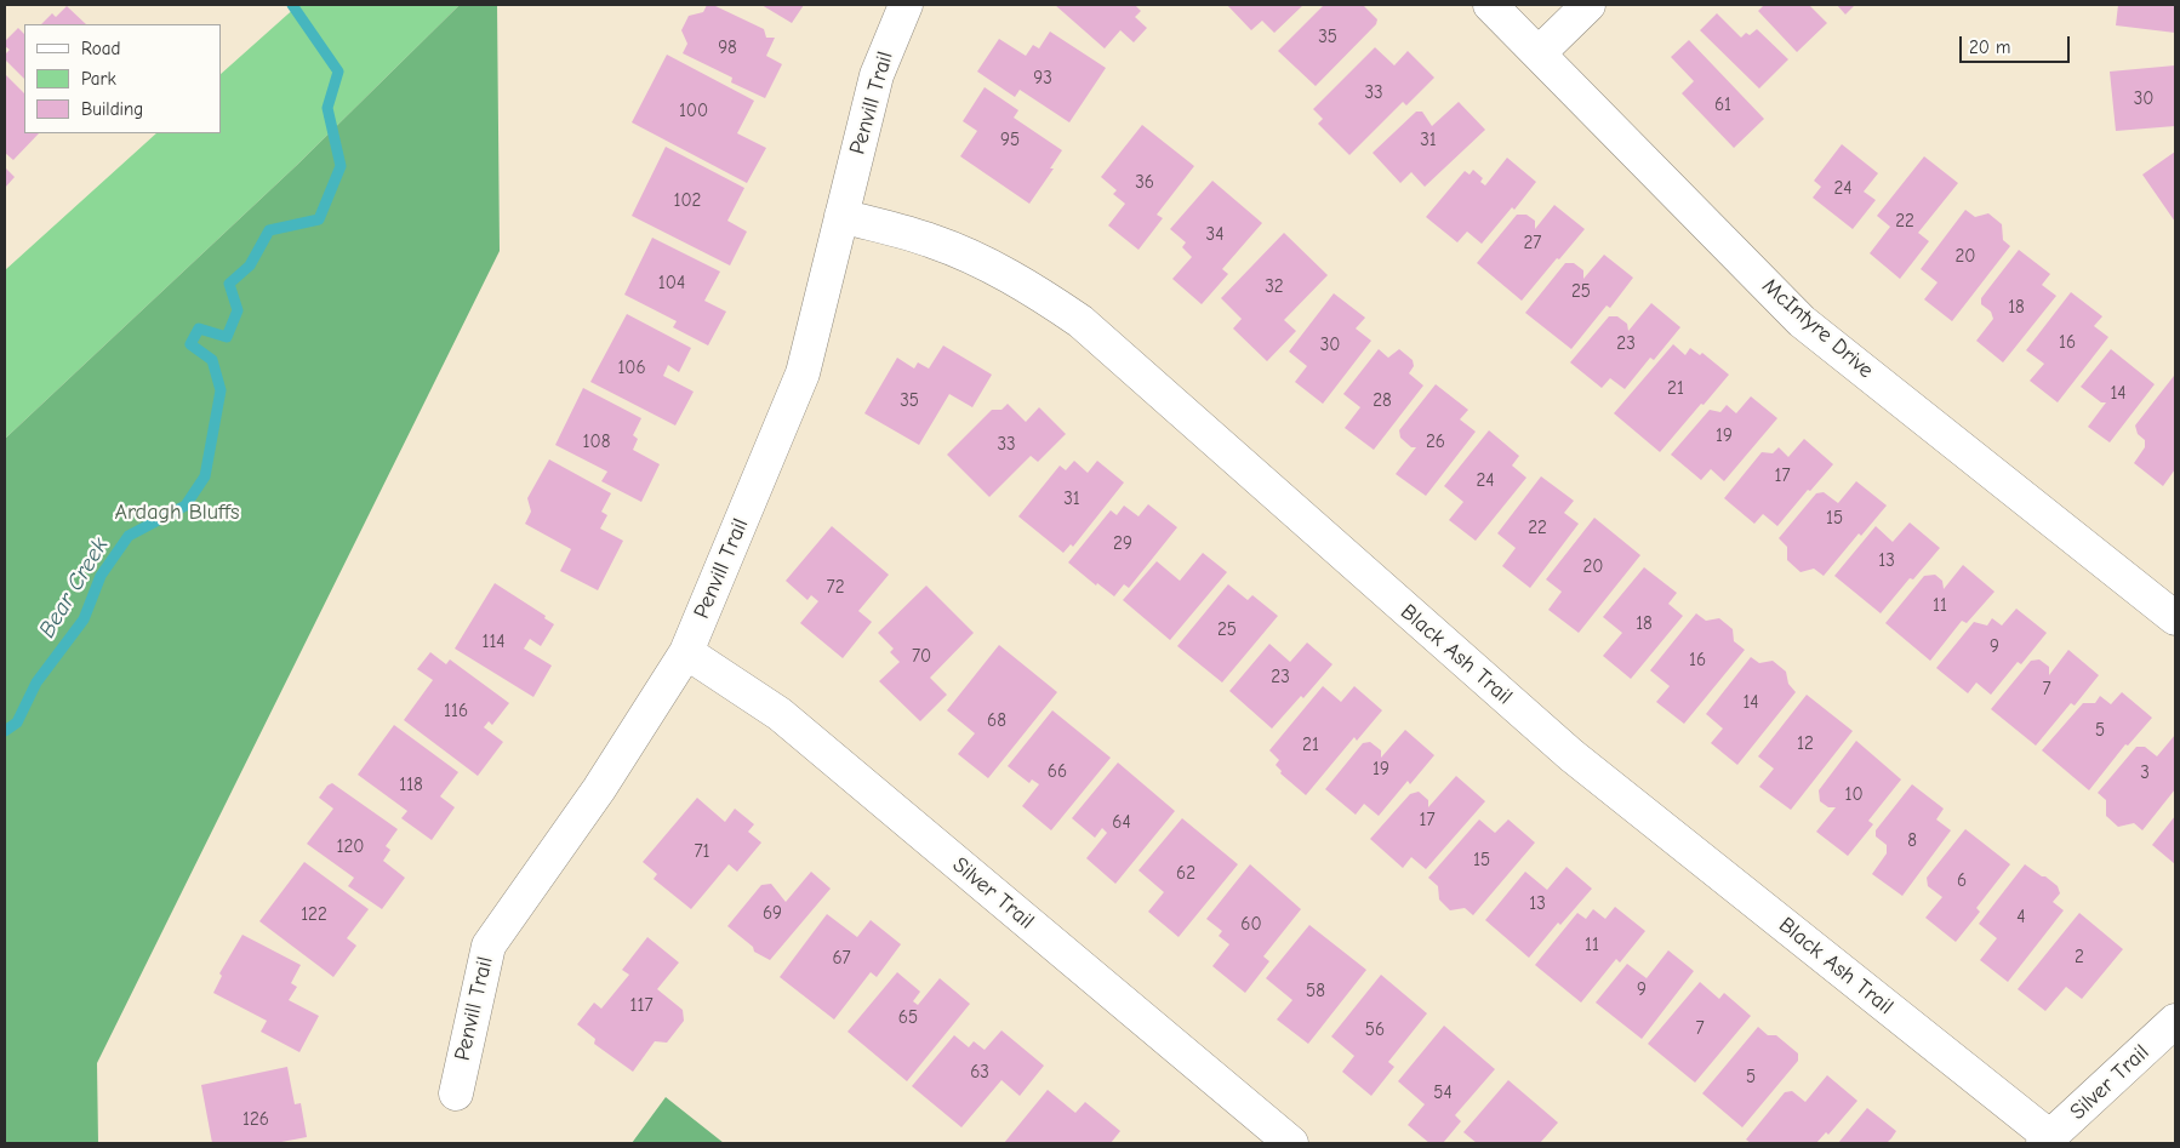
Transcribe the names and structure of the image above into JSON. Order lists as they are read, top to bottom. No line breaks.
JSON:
{"streets":{"street":["Penvill Trail","McIntyre Drive","Black Ash Trail","Silver Trail"]},"crossings":[["Penvill Trail","Black Ash Trail"],["Penvill Trail","Silver Trail"],["Black Ash Trail","Silver Trail"]],"water":["Bear Creek"],"parks":["Ardagh Bluffs"],"house_numbers":["35","98","93","33","30","61","100","95","31","36","24","102","22","34","27","20","104","32","25","18","16","23","30","106","21","14","35","28","19","108","26","33","17","24","31","15","22","29","13","20","72","11","18","25","114","9","70","16","23","7","14","116","68","5","12","21","19","66","3","118","10","17","64","8","120","71","15","62","6","13","69","122","4","60","11","2","67","9","58","117","65","7","56","63","5","54","126"],"legend":["Road","Park","Building"],"scale_bar":"20 m"}
